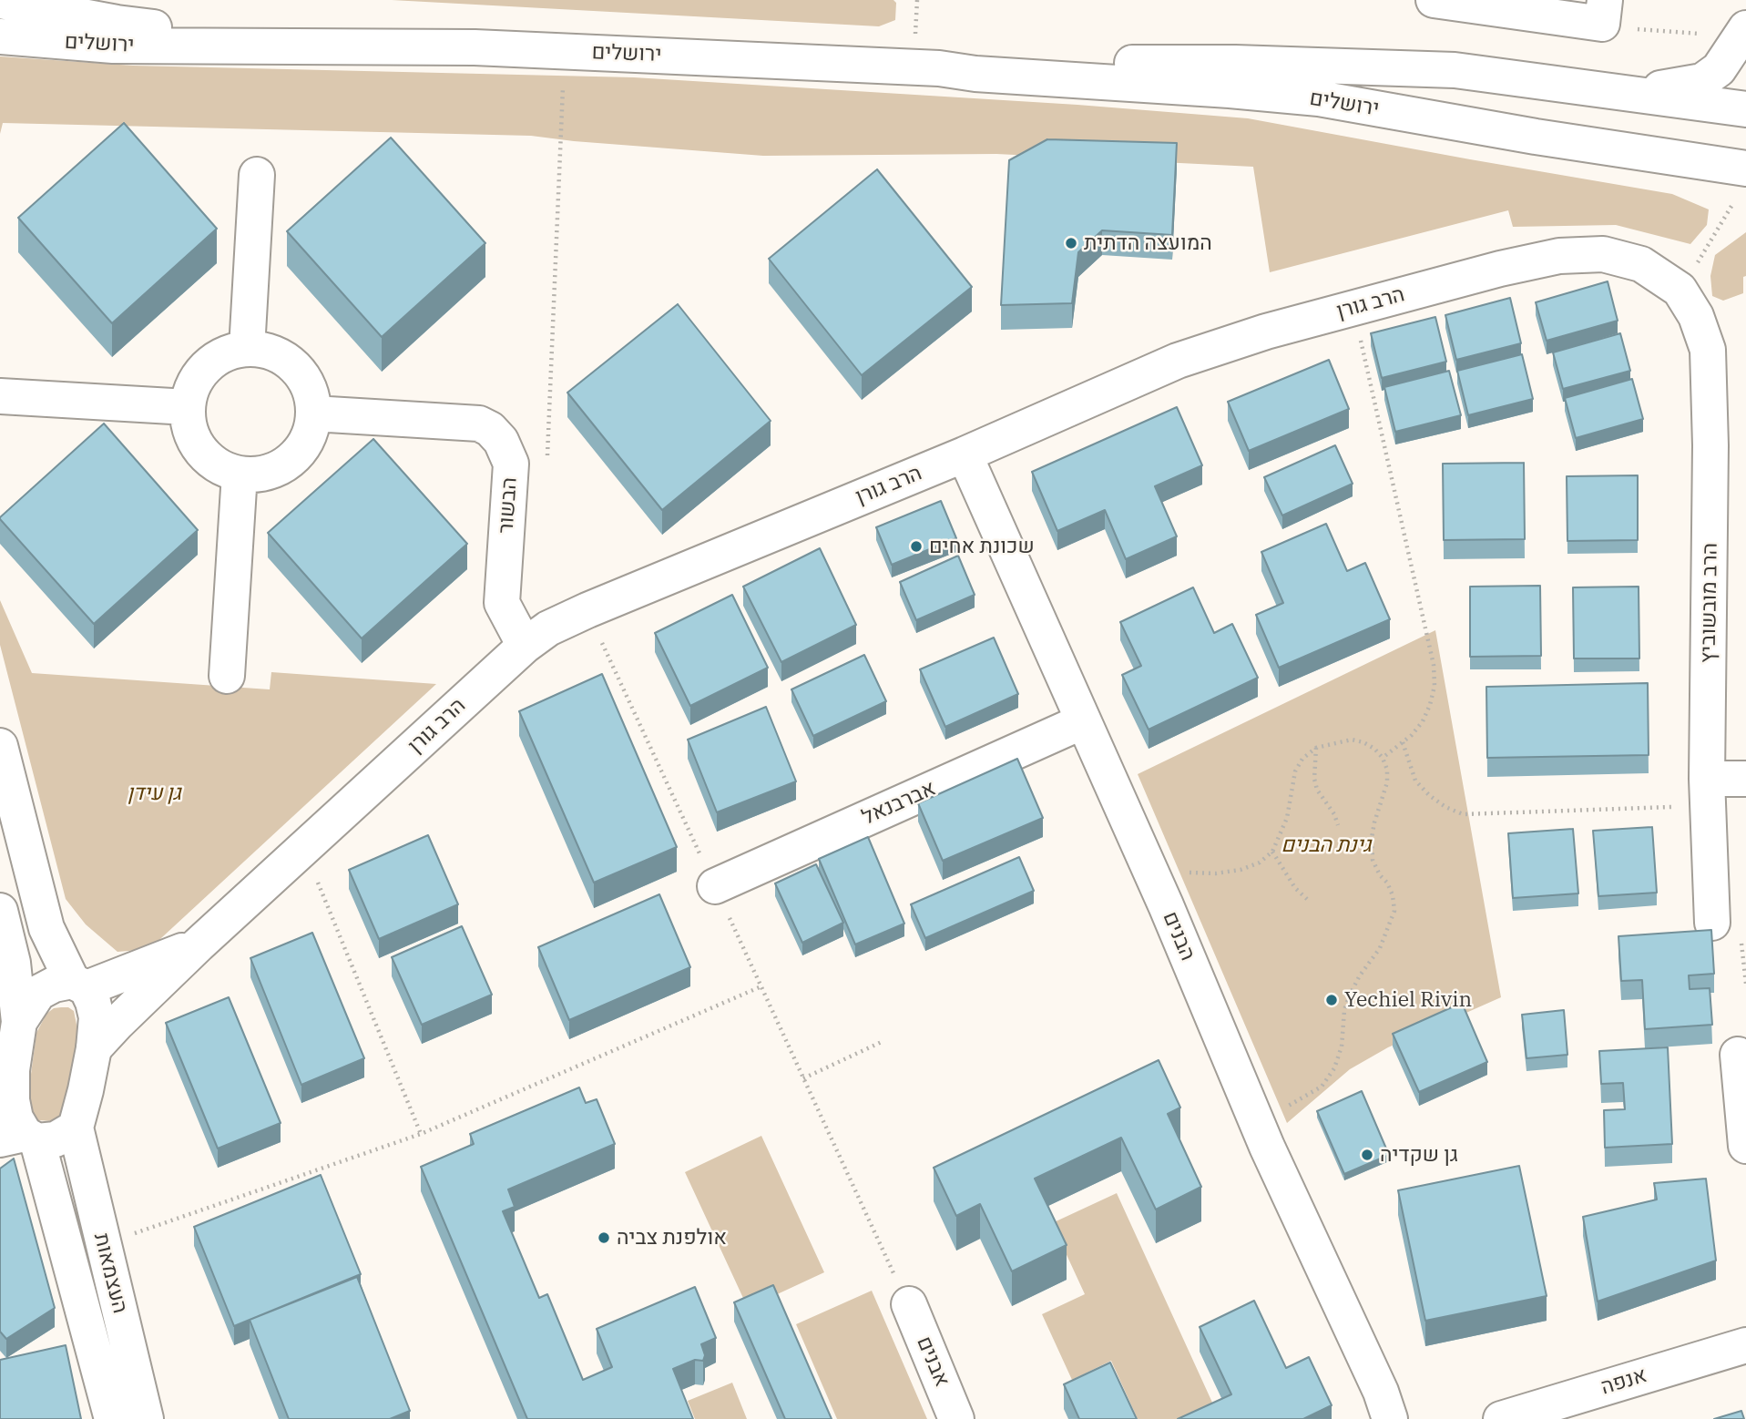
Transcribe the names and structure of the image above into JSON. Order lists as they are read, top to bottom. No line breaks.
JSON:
{"streets":{"street":["ירושלים","הרב גורן","הבשור","הרב מובשוביץ","אברבנאל","הבנים","העצמאות","אבנים","אנפה"]},"crossings":[["הרב גורן","הבשור"],["הרב גורן","הרב מובשוביץ"],["הרב גורן","הבנים"],["הרב גורן","העצמאות"],["אברבנאל","הבנים"]],"parks":["גן עידן","גינת הבנים"],"places":["המועצה הדתית","שכונת אחים","Yechiel Rivin","גן שקדיה","אולפנת צביה"]}
